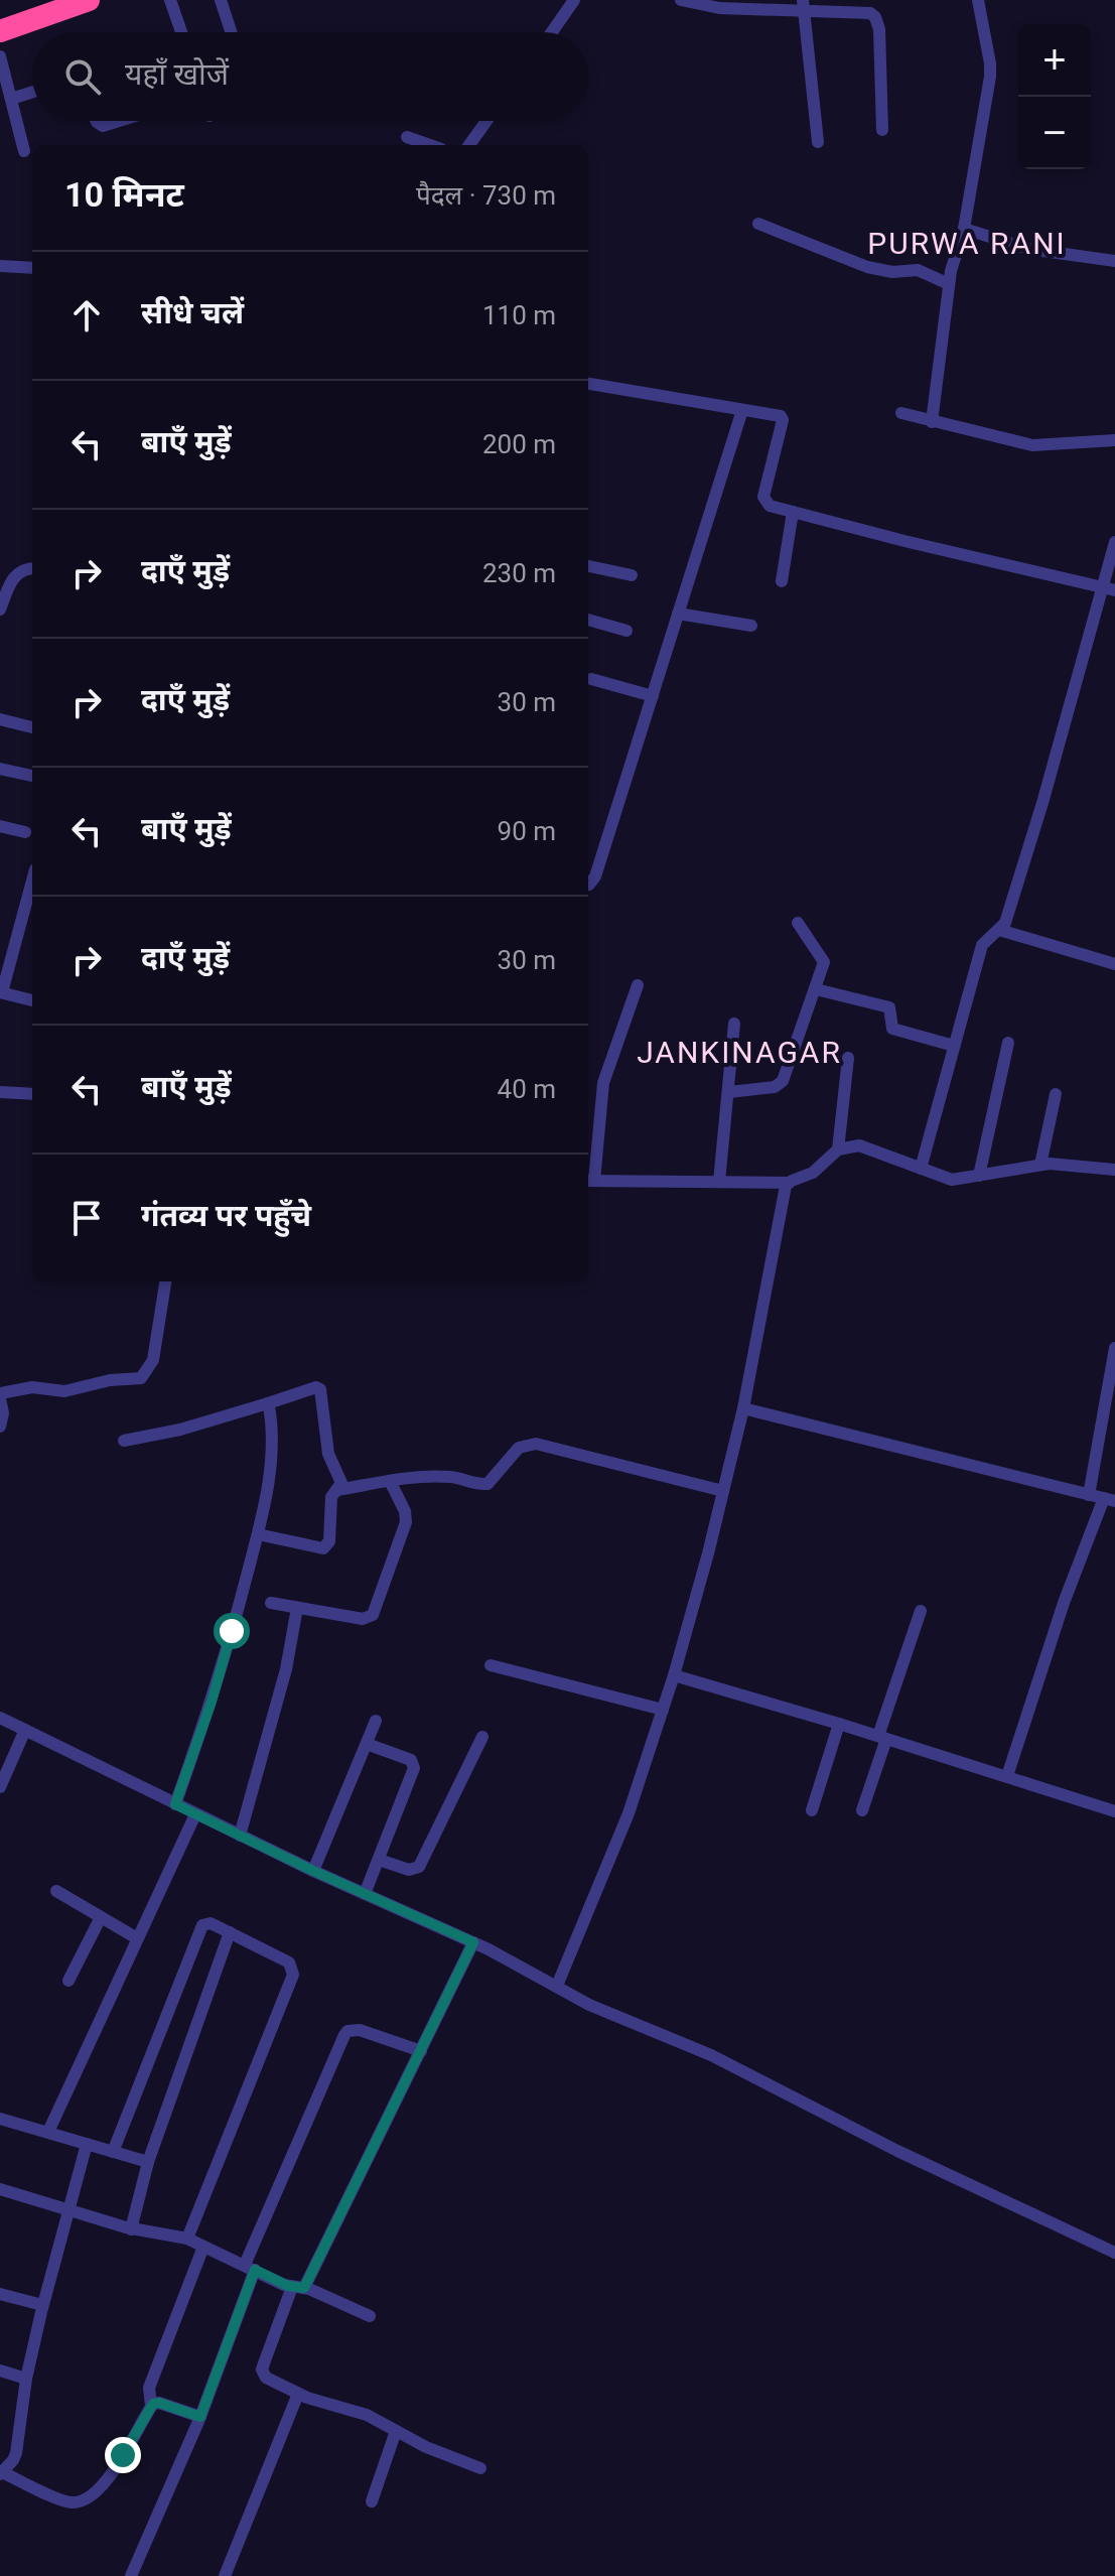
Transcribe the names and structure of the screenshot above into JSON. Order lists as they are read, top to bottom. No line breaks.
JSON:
{"districts":["PURWA RANI","JANKINAGAR"],"page":{"map_buttons":["+","−"],"search":"यहाँ खोजें","heading":["10 मिनट","पैदल · 730 m"],"list":[["सीधे चलें","110 m"],["बाएँ मुड़ें","200 m"],["दाएँ मुड़ें","230 m"],["दाएँ मुड़ें","30 m"],["बाएँ मुड़ें","90 m"],["दाएँ मुड़ें","30 m"],["बाएँ मुड़ें","40 m"],"गंतव्य पर पहुँचे"]}}
